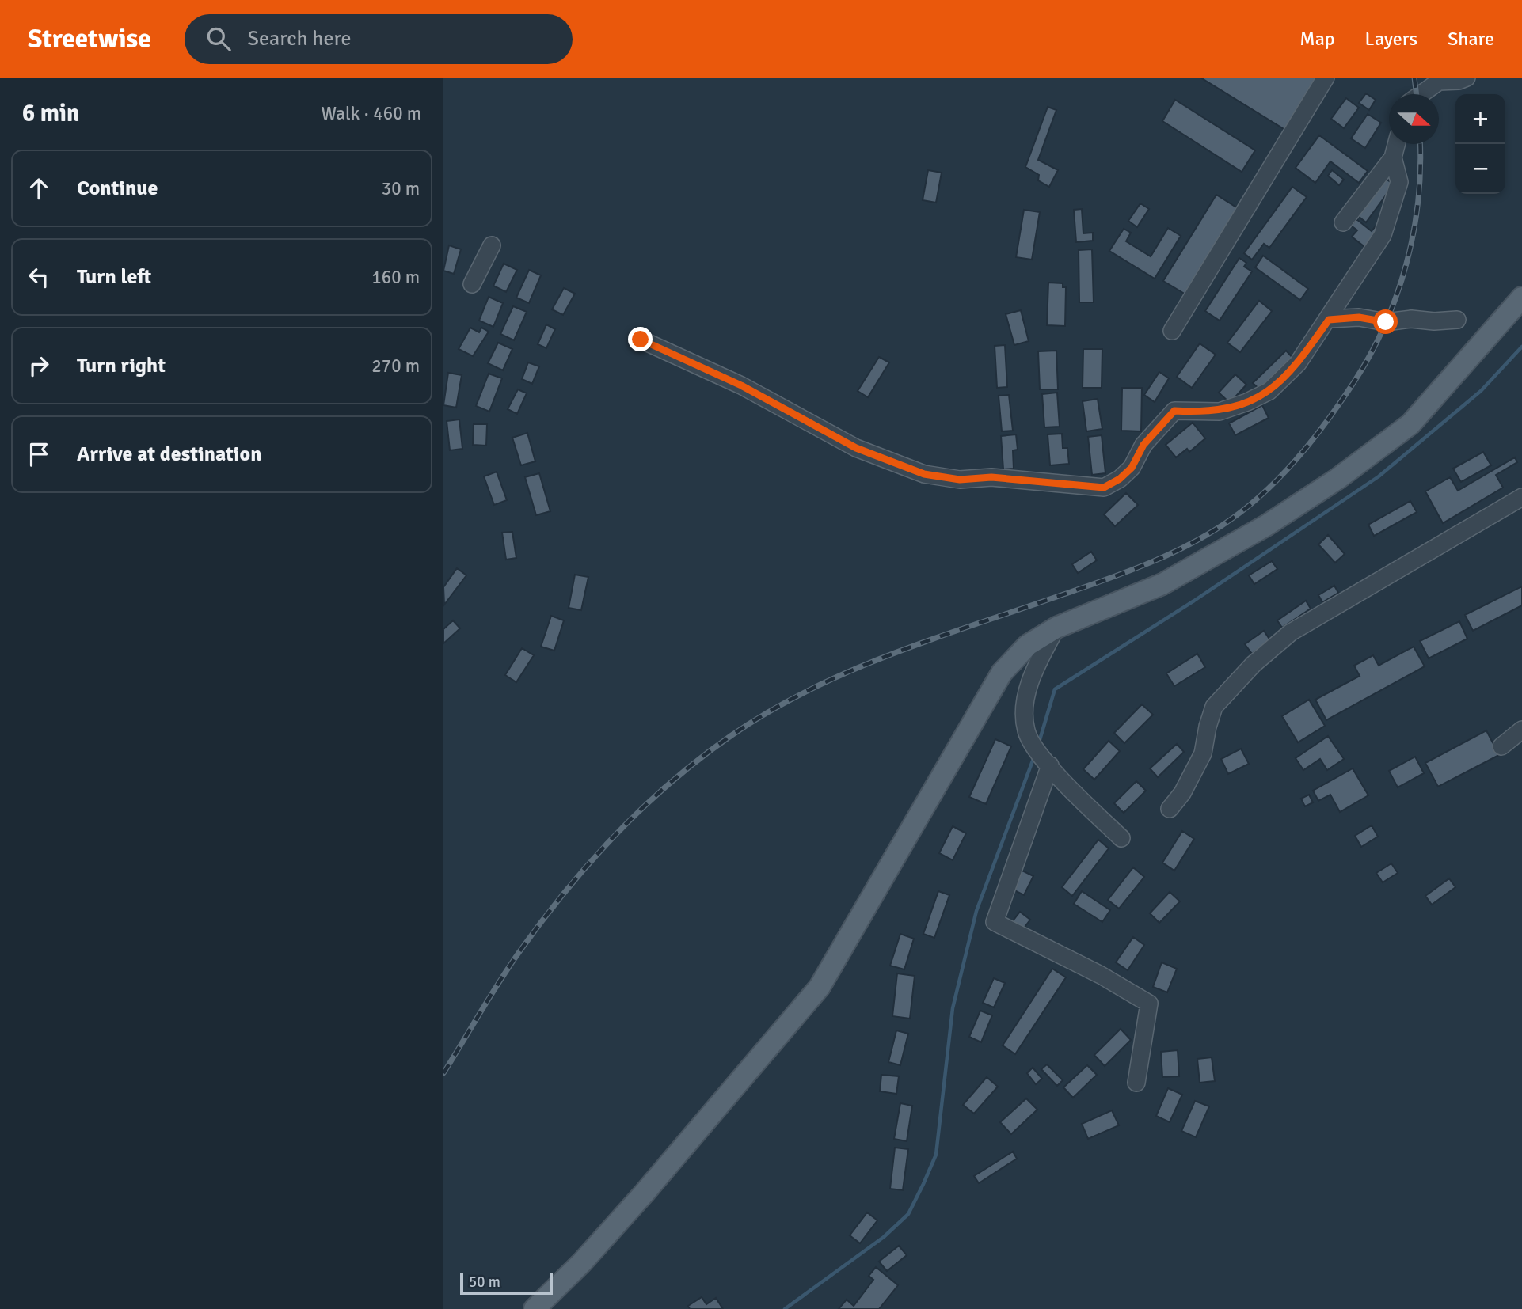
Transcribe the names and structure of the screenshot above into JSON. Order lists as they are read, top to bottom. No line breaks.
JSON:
{"scale_bar":"50 m","north":"right","page":{"header":"Streetwise","search":"Search here","nav":["Map","Layers","Share"],"heading":["6 min","Walk · 460 m"],"map_buttons":["+","−"],"list":[["Continue","30 m"],["Turn left","160 m"],["Turn right","270 m"],"Arrive at destination"],"scale":"50 m"}}
